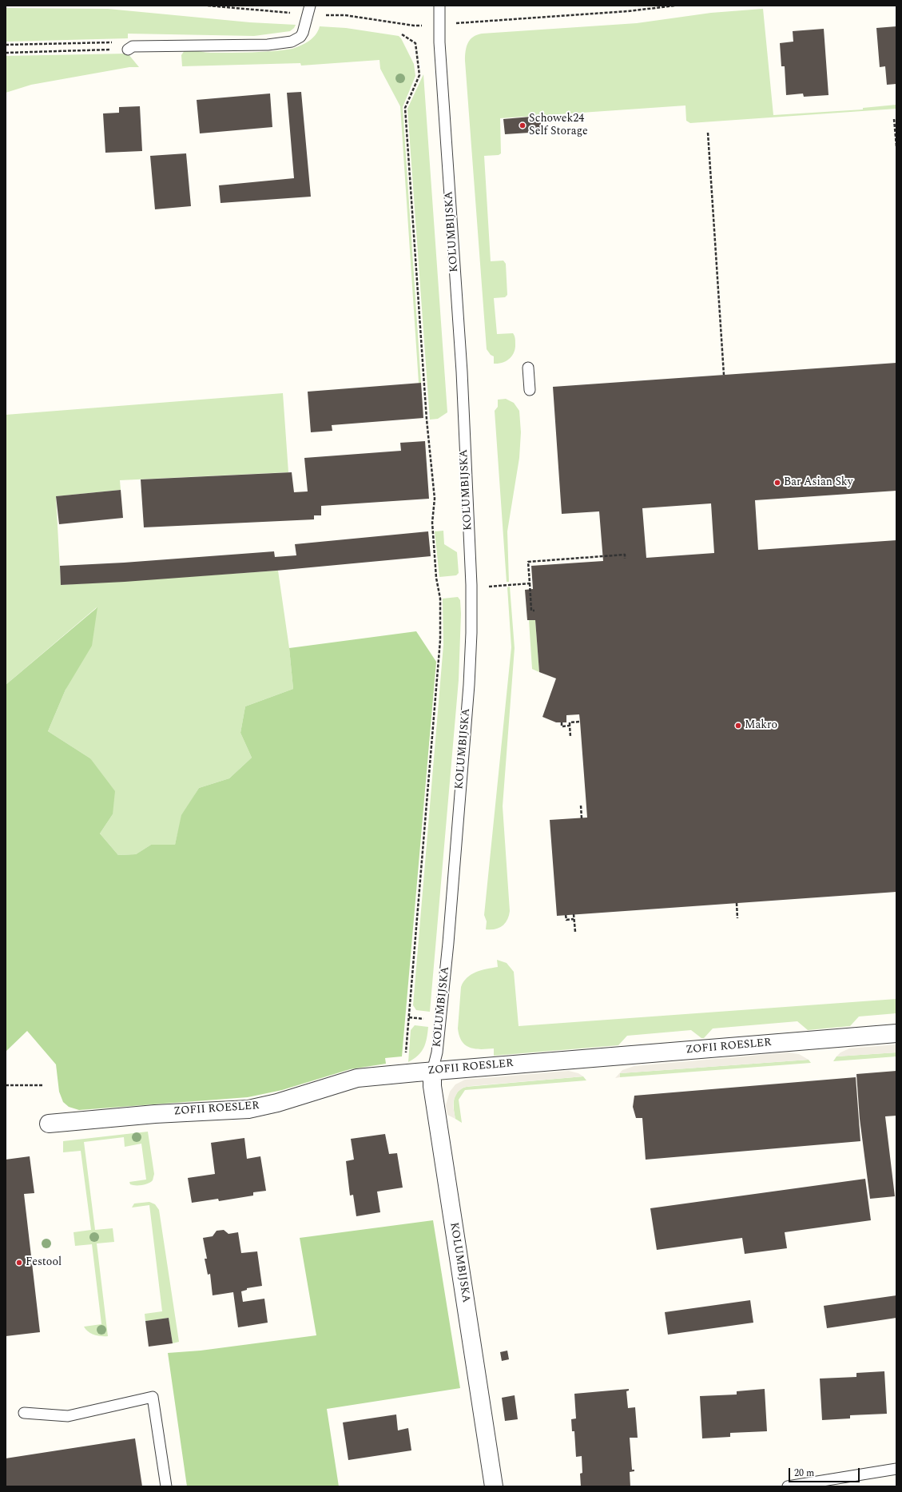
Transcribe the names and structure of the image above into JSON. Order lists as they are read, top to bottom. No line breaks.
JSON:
{"streets":{"street":["KOLUMBIJSKA","ZOFII ROESLER"]},"crossings":[["KOLUMBIJSKA","ZOFII ROESLER"]],"places":["Schowek24 Self Storage","Bar Asian Sky","Makro","Festool"],"scale_bar":"20 m"}
